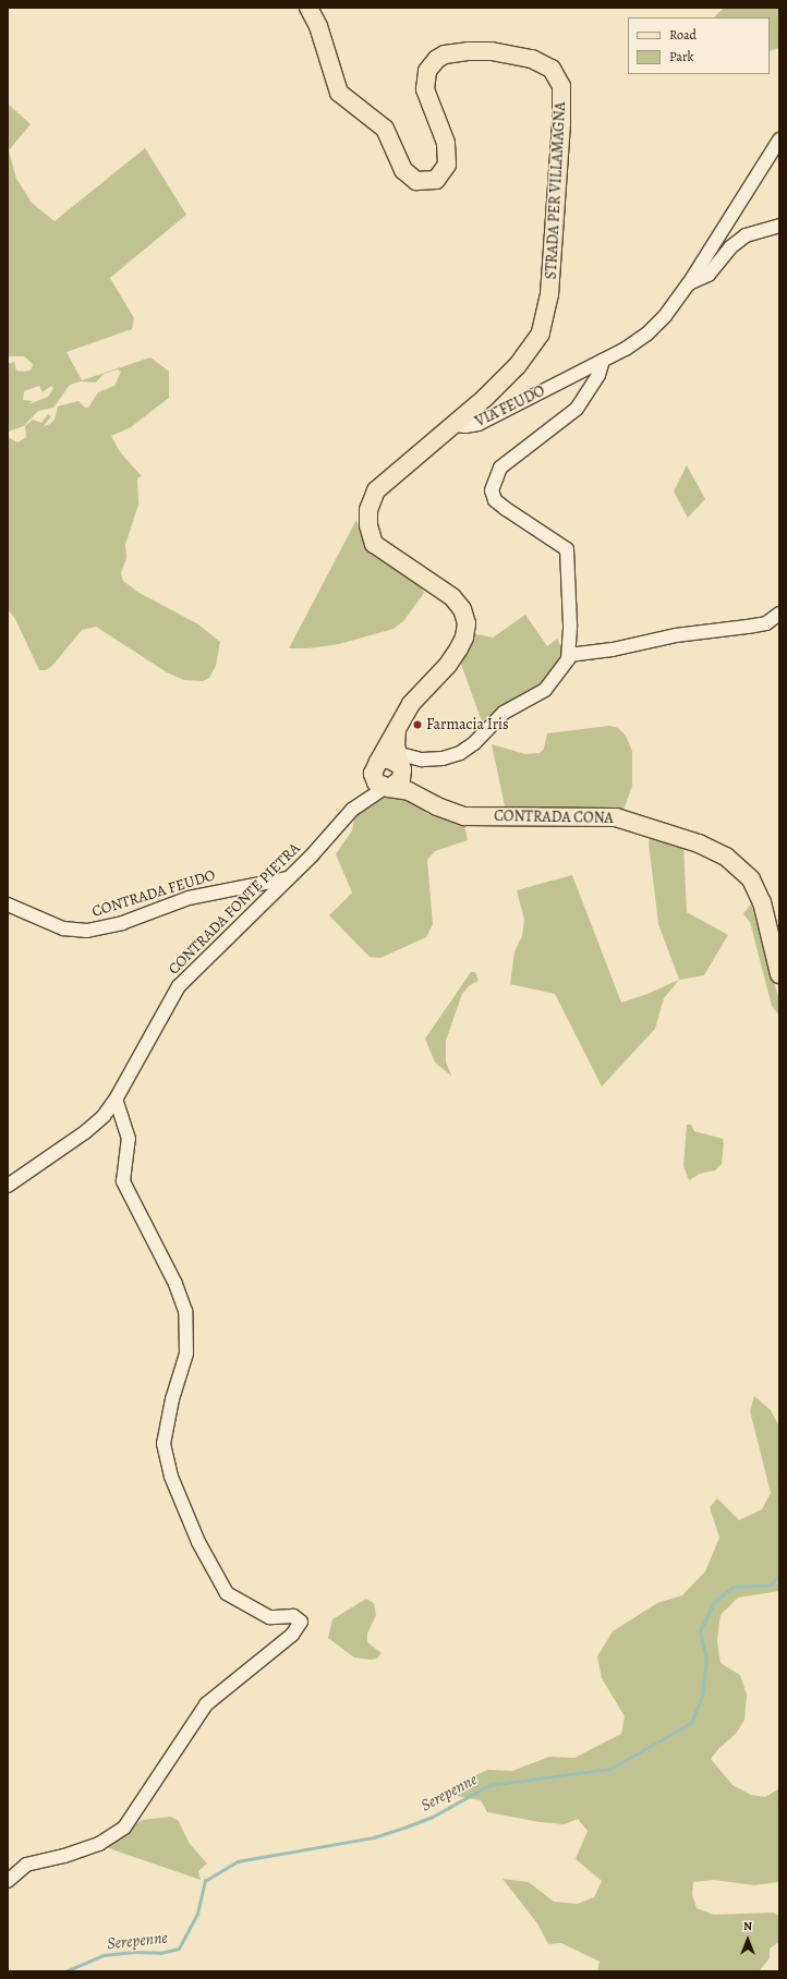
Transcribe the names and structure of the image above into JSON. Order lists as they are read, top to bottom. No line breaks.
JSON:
{"streets":{"main road":["STRADA PER VILLAMAGNA","VIA FEUDO","CONTRADA CONA"],"street":["CONTRADA FEUDO","CONTRADA FONTE PIETRA"]},"crossings":[["STRADA PER VILLAMAGNA","VIA FEUDO"],["VIA FEUDO","CONTRADA CONA"],["CONTRADA FEUDO","CONTRADA FONTE PIETRA"]],"water":["Serepenne"],"places":["Farmacia Iris"],"legend":["Road","Park"],"north":"top"}
